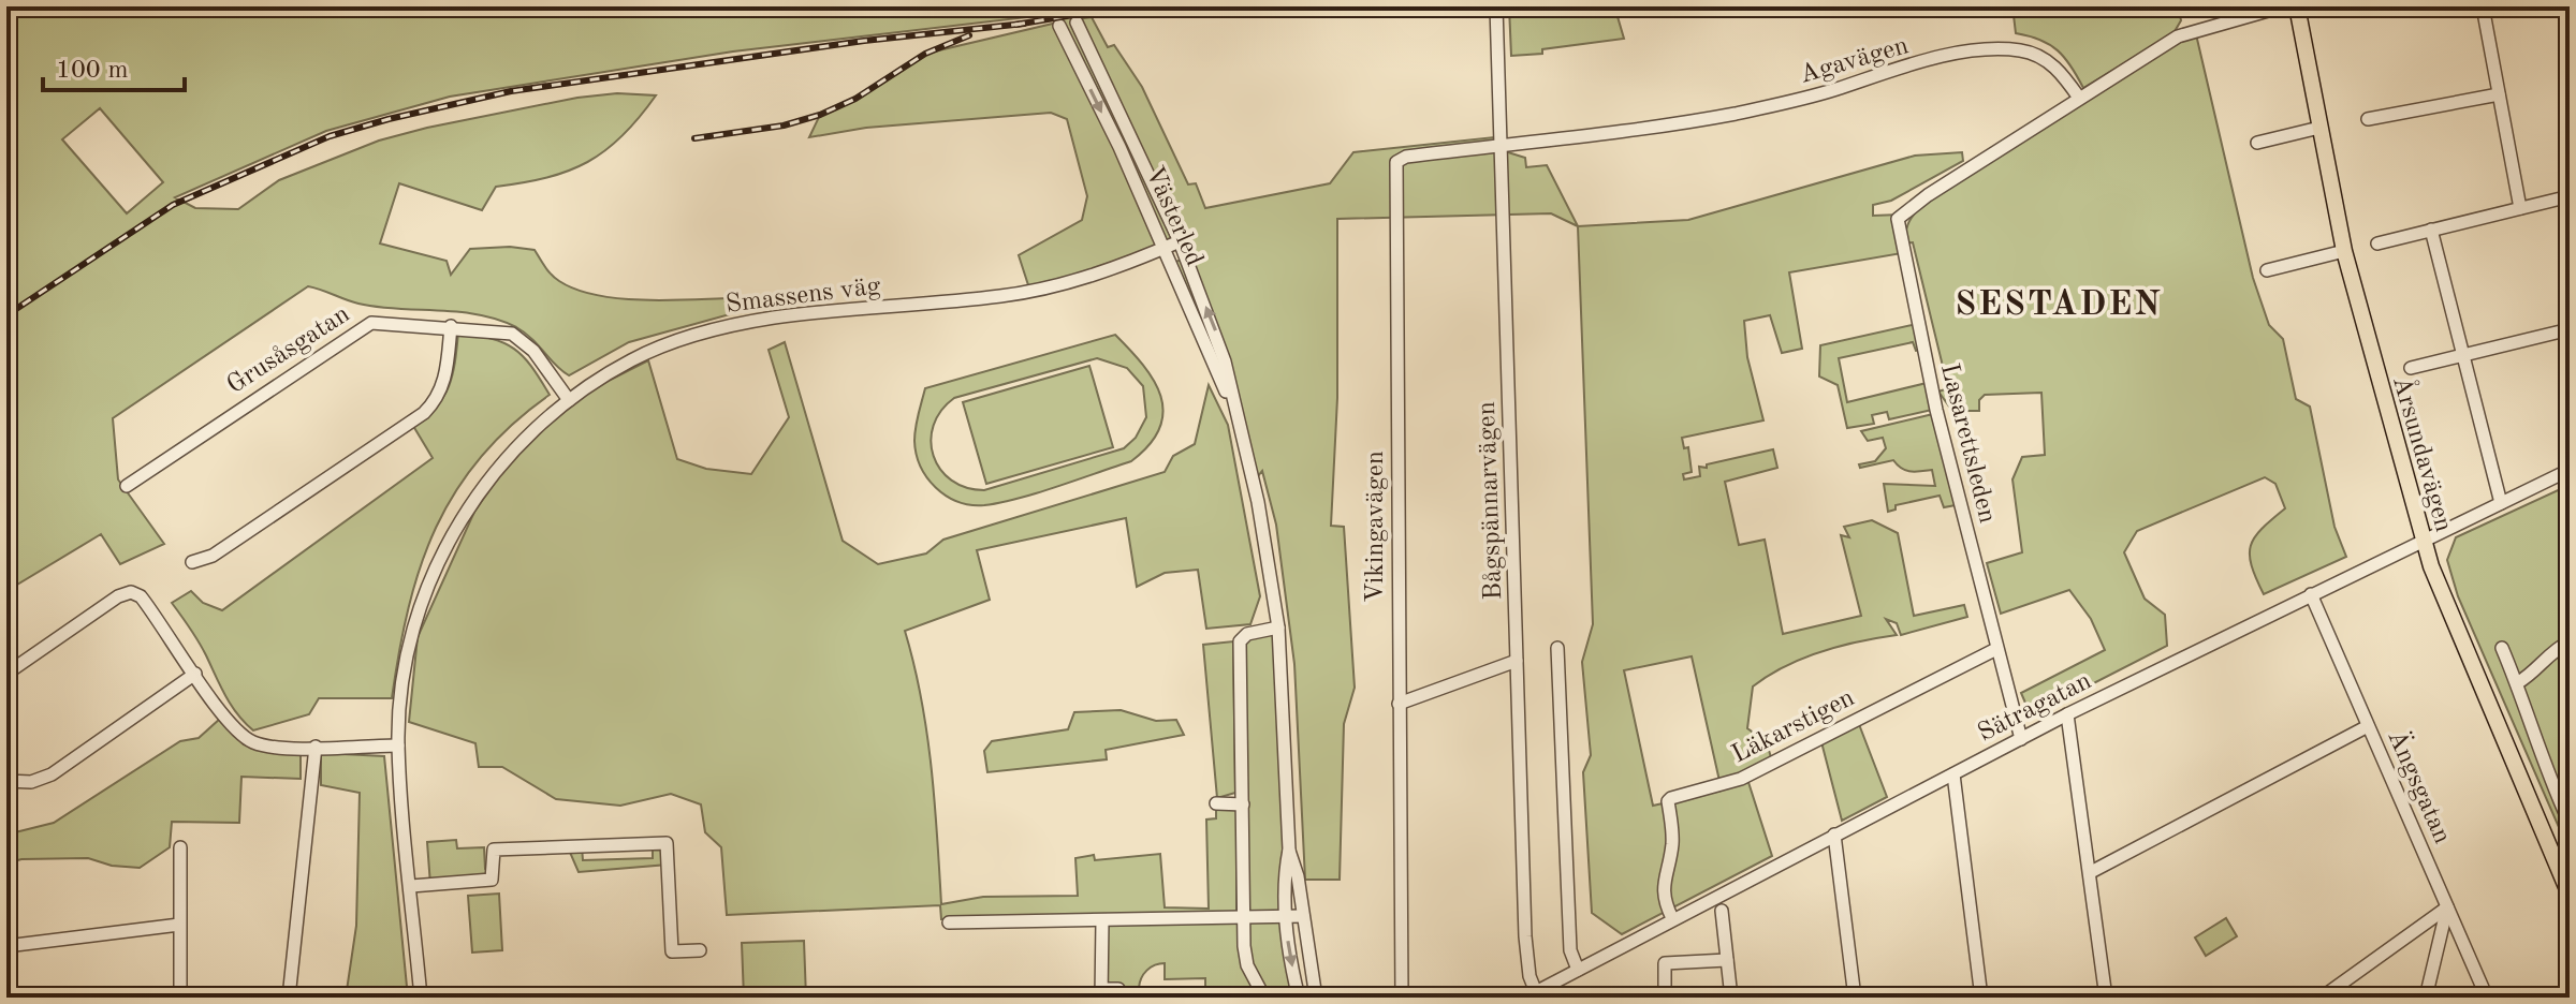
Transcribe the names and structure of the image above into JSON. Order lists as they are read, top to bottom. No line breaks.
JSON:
{"streets":{"main road":["Årsundavägen"],"street":["Agavägen","Västerled","Smassens väg","Grusåsgatan","Lasarettsleden","Bågspännarvägen","Vikingavägen","Sätragatan","Läkarstigen","Ängsgatan"]},"crossings":[["Agavägen","Lasarettsleden"],["Agavägen","Bågspännarvägen"],["Agavägen","Vikingavägen"],["Västerled","Smassens väg"],["Smassens väg","Grusåsgatan"],["Lasarettsleden","Sätragatan"],["Lasarettsleden","Läkarstigen"],["Årsundavägen","Sätragatan"],["Bågspännarvägen","Vikingavägen"],["Bågspännarvägen","Sätragatan"],["Sätragatan","Läkarstigen"],["Sätragatan","Ängsgatan"]],"districts":["SESTADEN"],"scale_bar":"100 m"}
